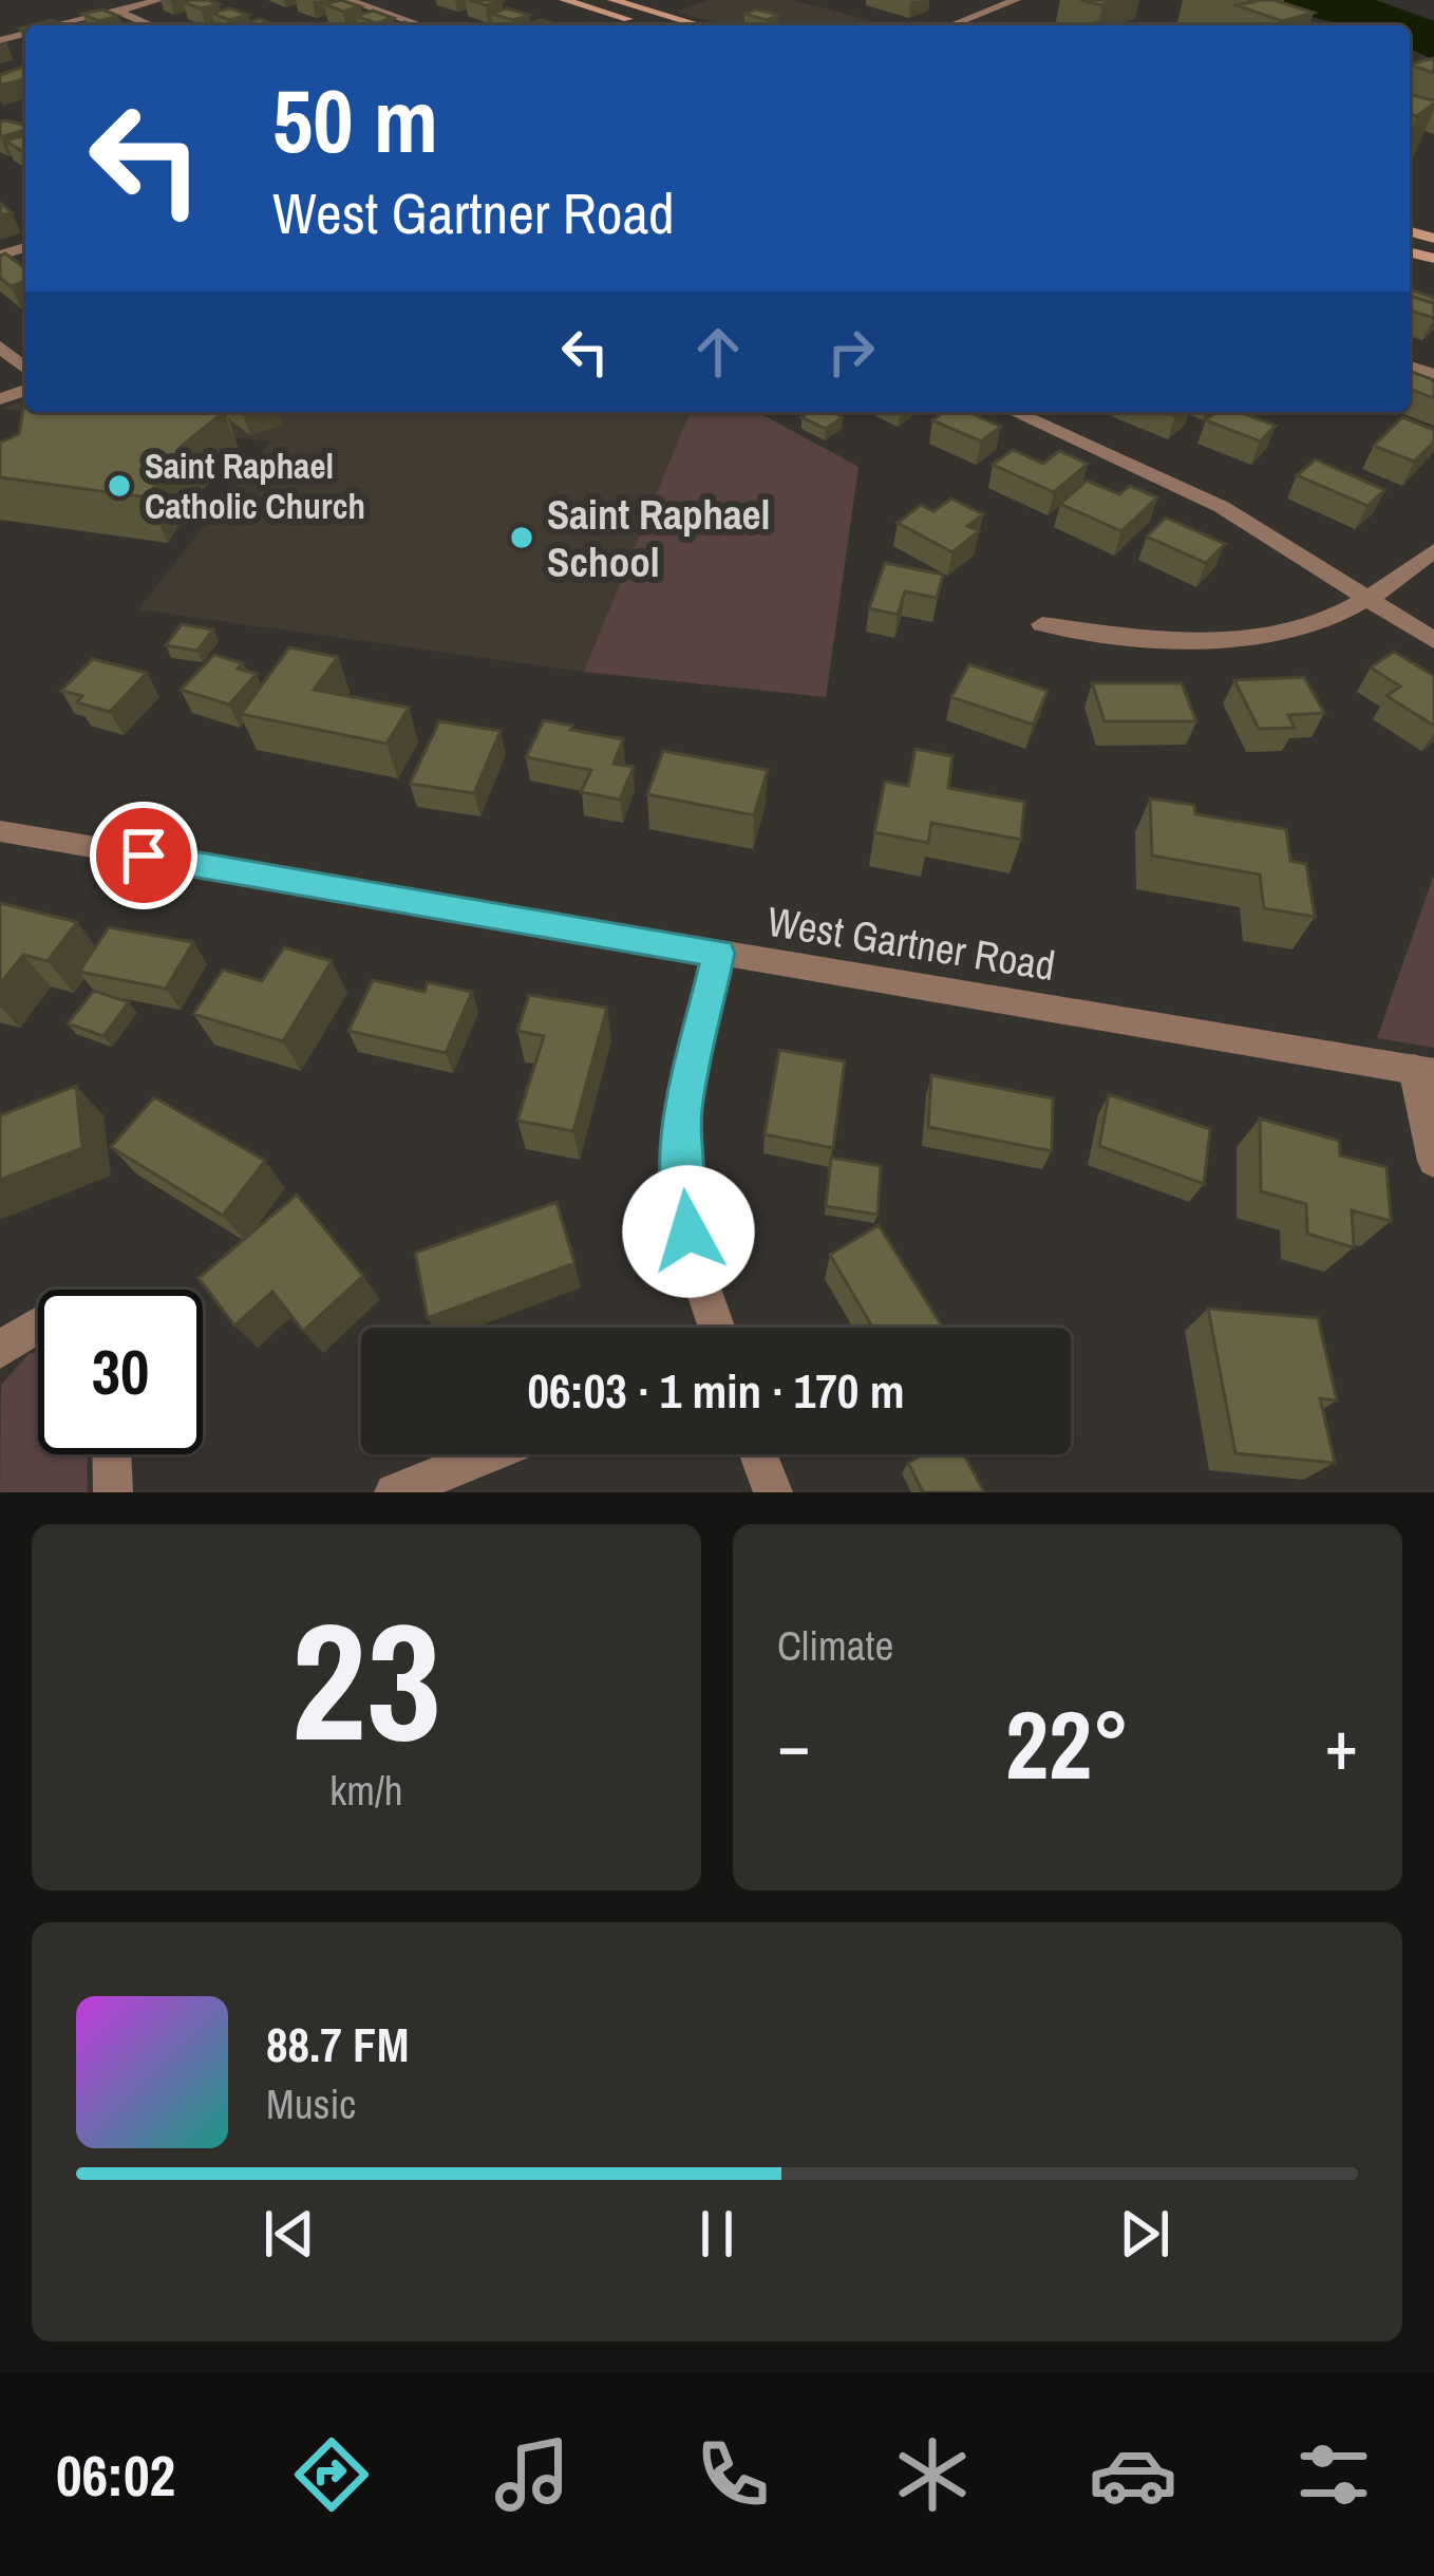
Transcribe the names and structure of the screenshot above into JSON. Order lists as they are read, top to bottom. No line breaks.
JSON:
{"streets":{"street":["West Gartner Road"]},"places":["Saint Raphael Catholic Church","Saint Raphael School"],"page":{"turn":["50 m","West Gartner Road"],"limit":"30","trip":"06:03 · 1 min · 170 m","tile":[["23","km/h"],"Climate"],"heat":["−","22°","+"],"song":["88.7 FM","Music"],"tabs":"06:02"}}
